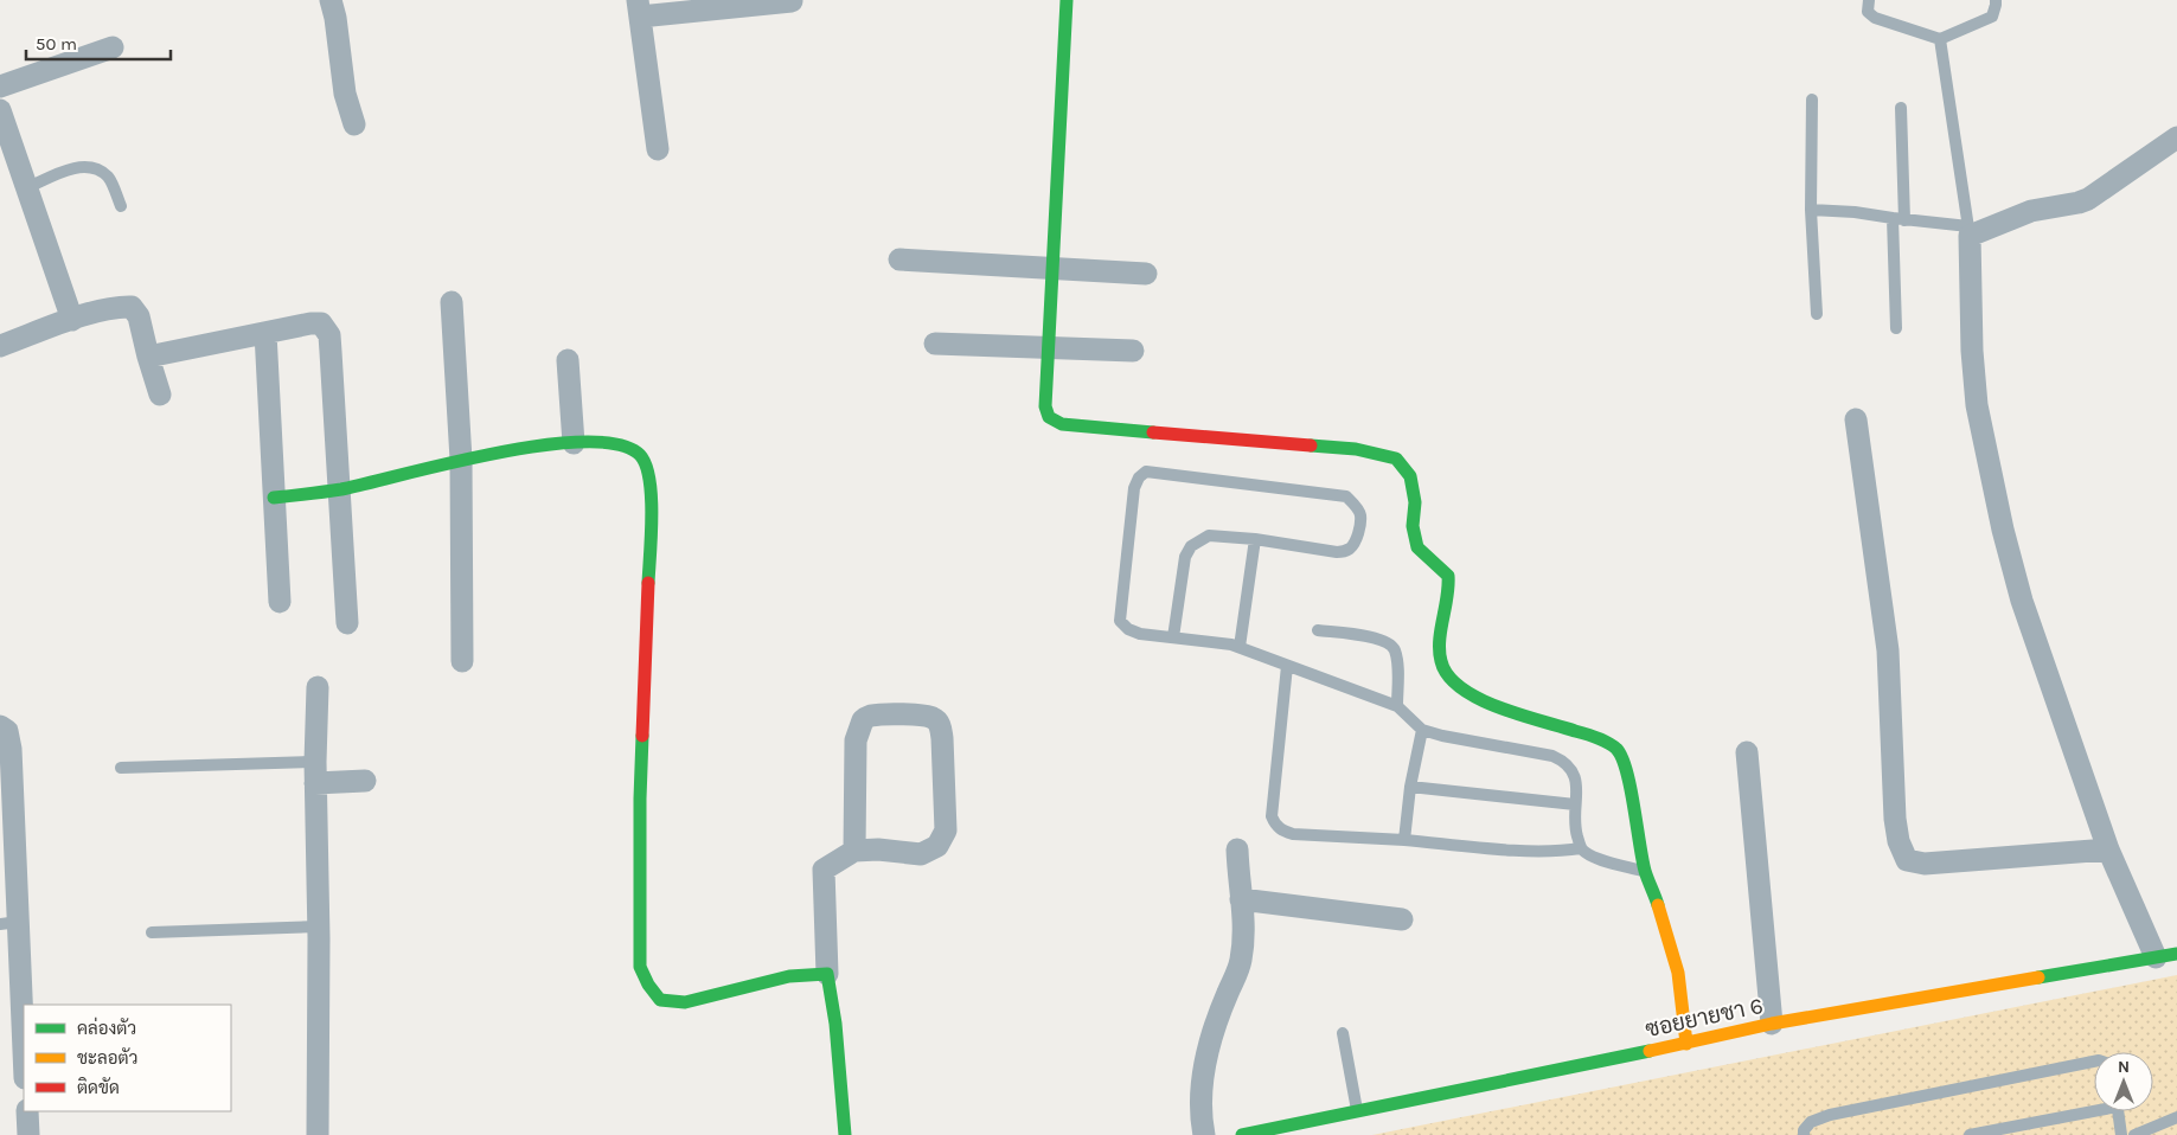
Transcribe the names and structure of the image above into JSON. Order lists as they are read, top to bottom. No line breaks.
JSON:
{"streets":{"street":["ซอยยายชา 6"]},"legend":["คล่องตัว","ชะลอตัว","ติดขัด"],"scale_bar":"50 m","north":"top"}
